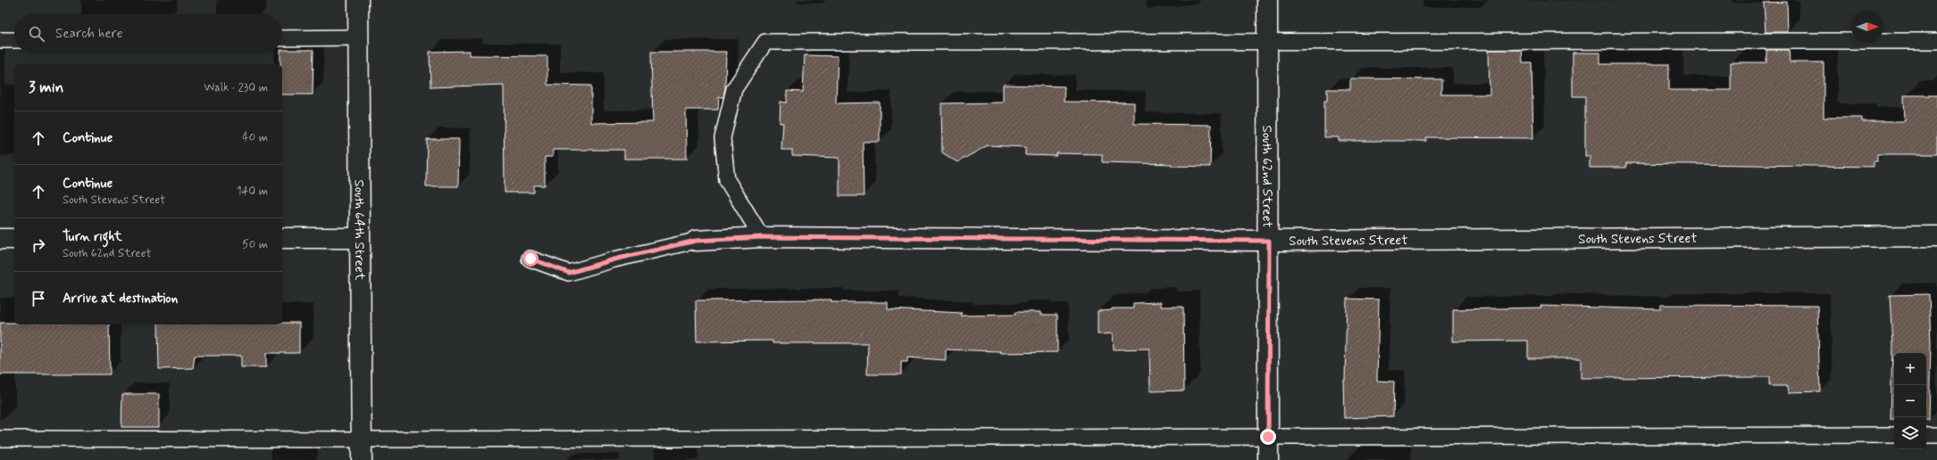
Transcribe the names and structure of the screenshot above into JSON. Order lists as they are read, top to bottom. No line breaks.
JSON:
{"streets":{"street":["South 62nd Street","South 64th Street","South Stevens Street"]},"crossings":[["South 62nd Street","South Stevens Street"]],"north":"right","page":{"search":"Search here","heading":["3 min","Walk · 230 m"],"list":[["Continue","40 m"],["Continue","South Stevens Street","140 m"],["Turn right","South 62nd Street","50 m"],"Arrive at destination"],"map_buttons":["+","−"]}}
